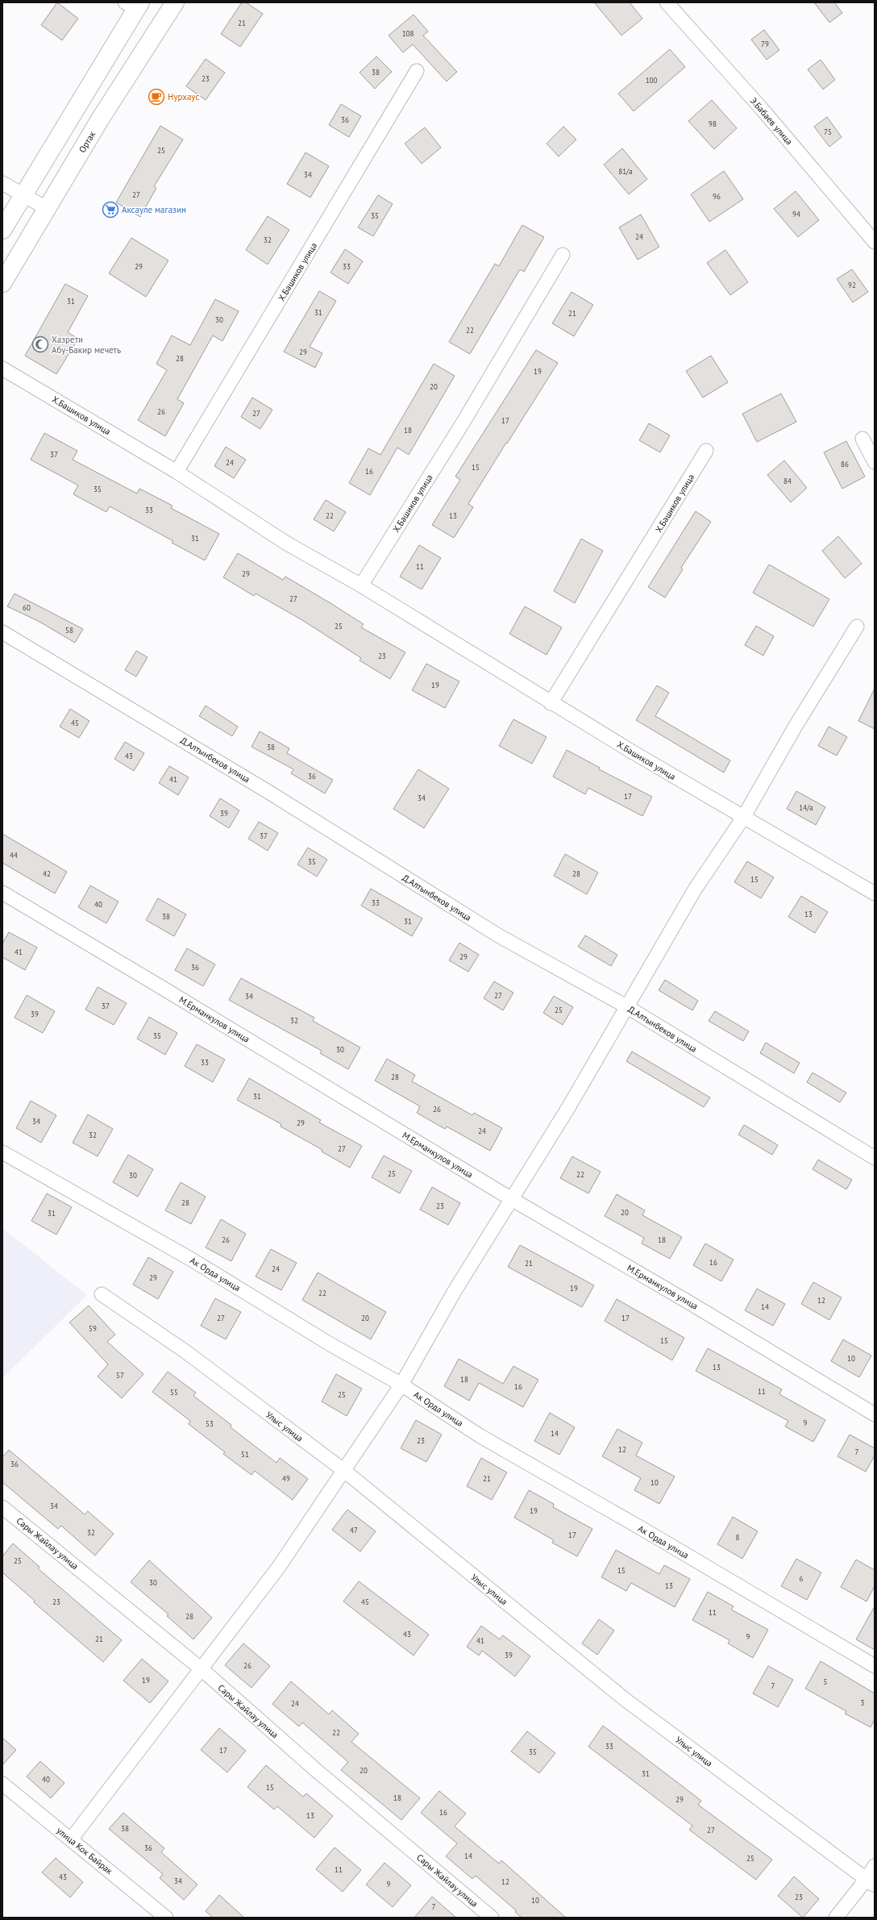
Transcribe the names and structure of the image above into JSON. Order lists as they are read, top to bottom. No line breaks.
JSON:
{"streets":{"street":["Э.Бабаев улица","Ортак","Х.Башиков улица","Д.Алтынбеков улица","М.Ерманкулов улица","Ак Орда улица","Улыс улица","Сары Жайлау улица","улица Кок Байрак"]},"places":{"cafe":["Нурхаус"],"supermarket":["Аксауле магазин"],"mosque":["Хазрети Абу-Бакир мечеть"]},"house_numbers":["21","108","79","38","23","100","36","98","75","25","81/а","34","27","96","94","35","24","32","29","33","92","31","31","21","30","22","29","28","19","20","26","27","17","18","37","24","86","15","16","84","35","33","22","13","31","11","29","27","60","25","58","23","19","45","38","43","36","41","17","34","14/а","39","37","44","35","42","28","15","33","40","13","38","31","41","29","36","27","34","37","25","39","32","35","30","33","28","31","26","34","29","24","32","27","25","22","30","28","23","20","31","26","18","16","21","24","29","19","22","12","14","27","20","17","59","15","10","13","57","18","16","11","55","25","9","53","14","23","12","7","51","36","49","21","10","34","19","47","32","17","8","25","15","6","30","13","23","45","11","28","43","9","21","41","39","26","19","5","7","3","24","22","33","17","35","20","31","40","15","18","29","16","13","38","27","36","14","25","11","43","34","12","9","23","10","7"]}
